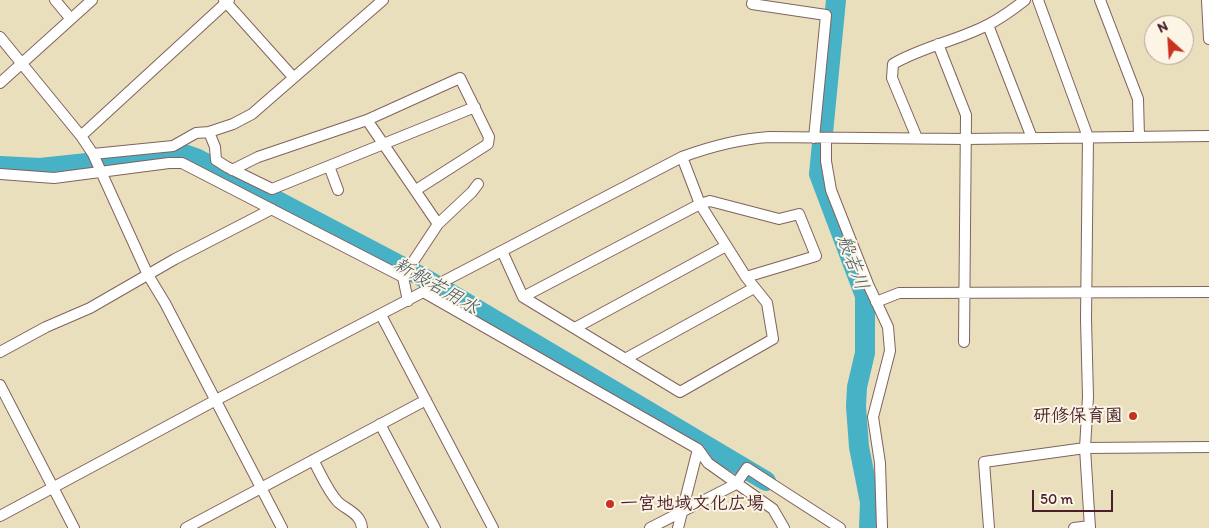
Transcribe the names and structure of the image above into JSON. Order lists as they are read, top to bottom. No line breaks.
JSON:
{"water":["般若川","新般若用水"],"places":["研修保育園","一宮地域文化広場"],"scale_bar":"50 m","north":"top left"}
